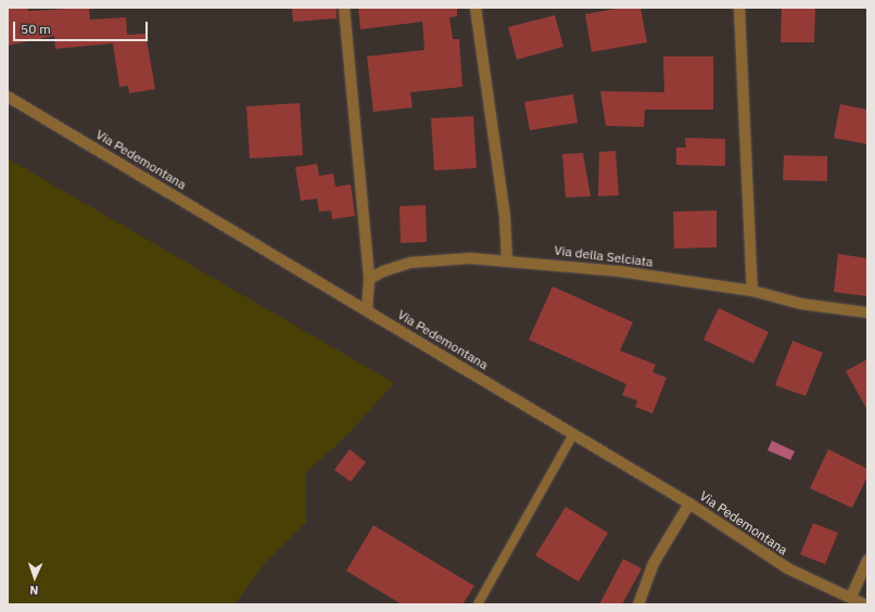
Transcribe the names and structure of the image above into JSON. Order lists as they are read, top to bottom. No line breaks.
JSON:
{"streets":{"street":["Via Pedemontana","Via della Selciata"]},"scale_bar":"50 m","north":"bottom"}
